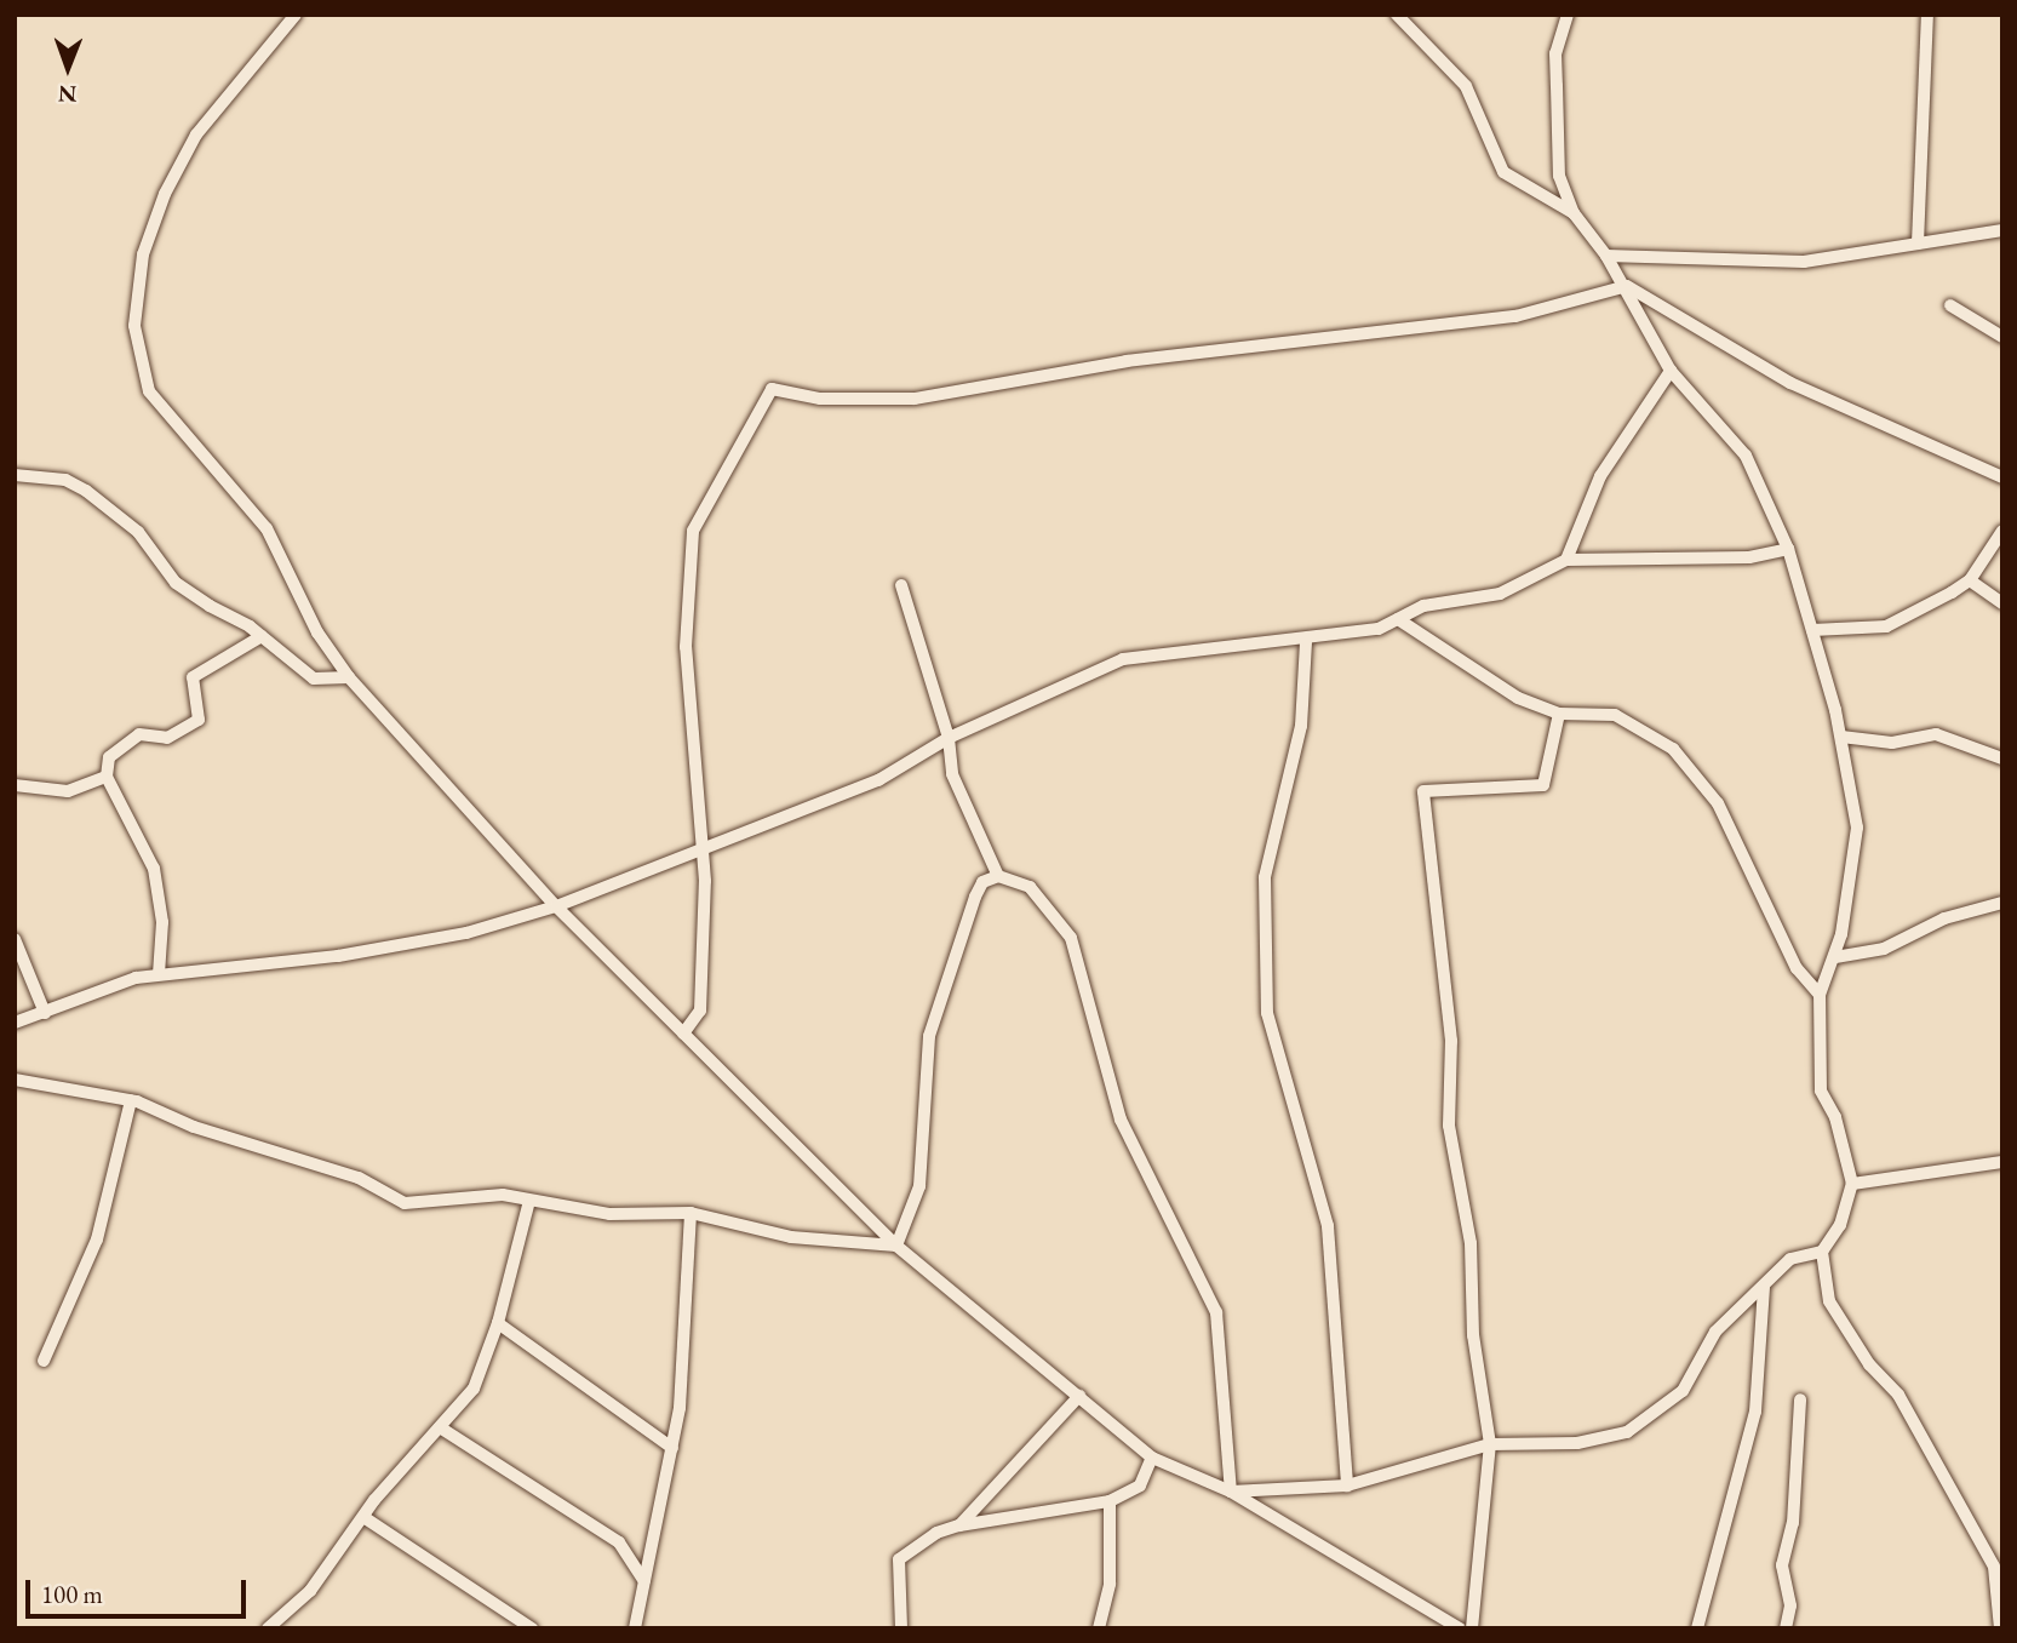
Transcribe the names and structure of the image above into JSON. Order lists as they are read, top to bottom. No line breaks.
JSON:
{"scale_bar":"100 m","north":"bottom"}
